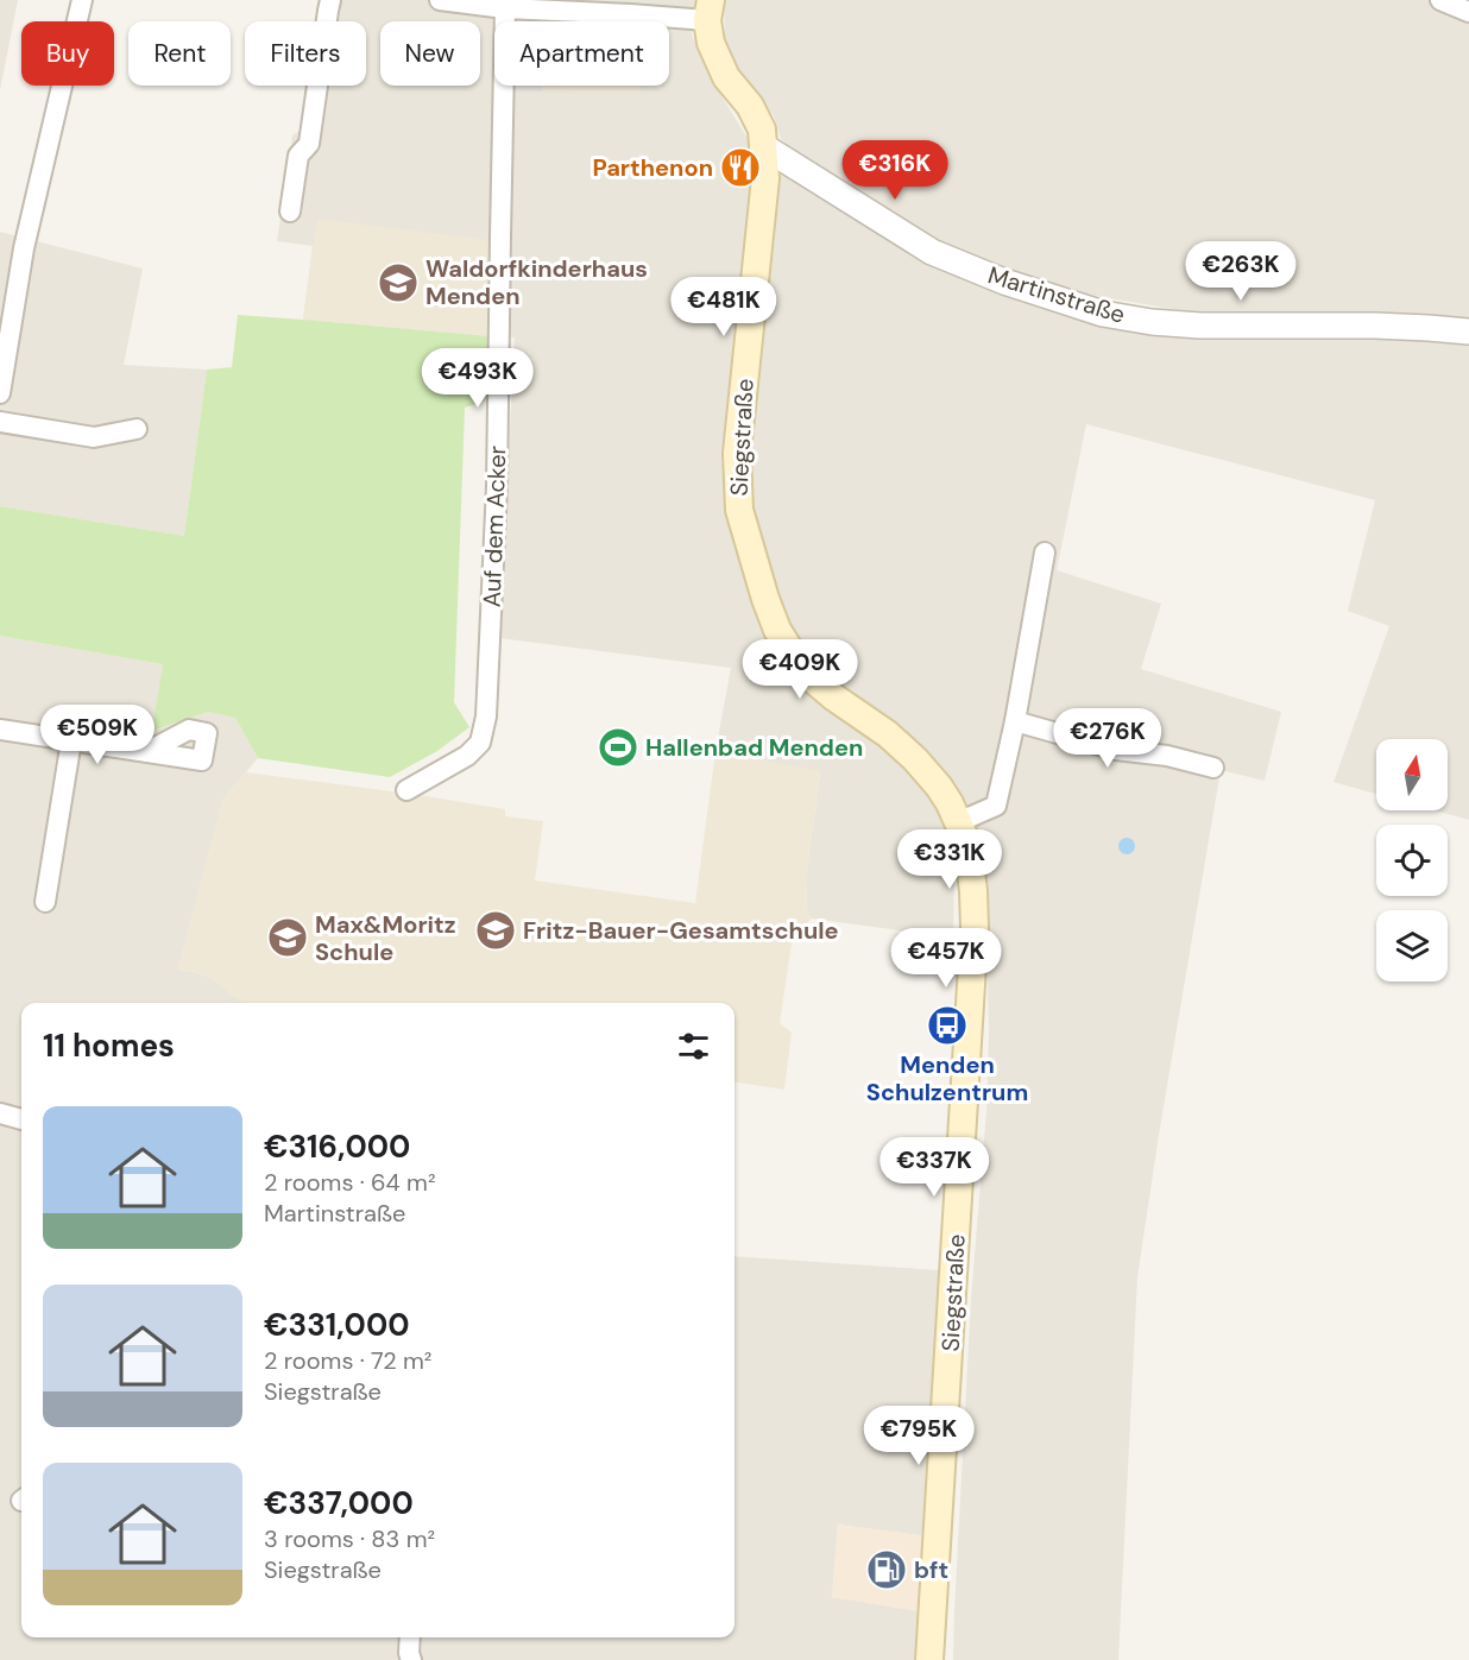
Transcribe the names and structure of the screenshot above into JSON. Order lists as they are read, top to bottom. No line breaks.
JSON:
{"streets":{"main road":["Siegstraße"],"street":["Martinstraße","Auf dem Acker"]},"crossings":[["Martinstraße","Siegstraße"]],"places":{"restaurant":["Parthenon"],"school or university":["Waldorfkinderhaus Menden","Fritz-Bauer-Gesamtschule","Max&Moritz Schule"],"sports":["Hallenbad Menden"],"bus stop":["Menden Schulzentrum"],"fuel station":["bft"]},"north":"top","page":{"chip":["Buy","Rent","Filters","New","Apartment"],"price":["€316K","€263K","€481K","€493K","€409K","€509K","€276K","€331K","€457K","€337K","€795K"],"heading":"11 homes","list":[{"name":"€316,000","note":"2 rooms · 64 m² · Martinstraße"},{"name":"€331,000","note":"2 rooms · 72 m² · Siegstraße"},{"name":"€337,000","note":"3 rooms · 83 m² · Siegstraße"}]}}
